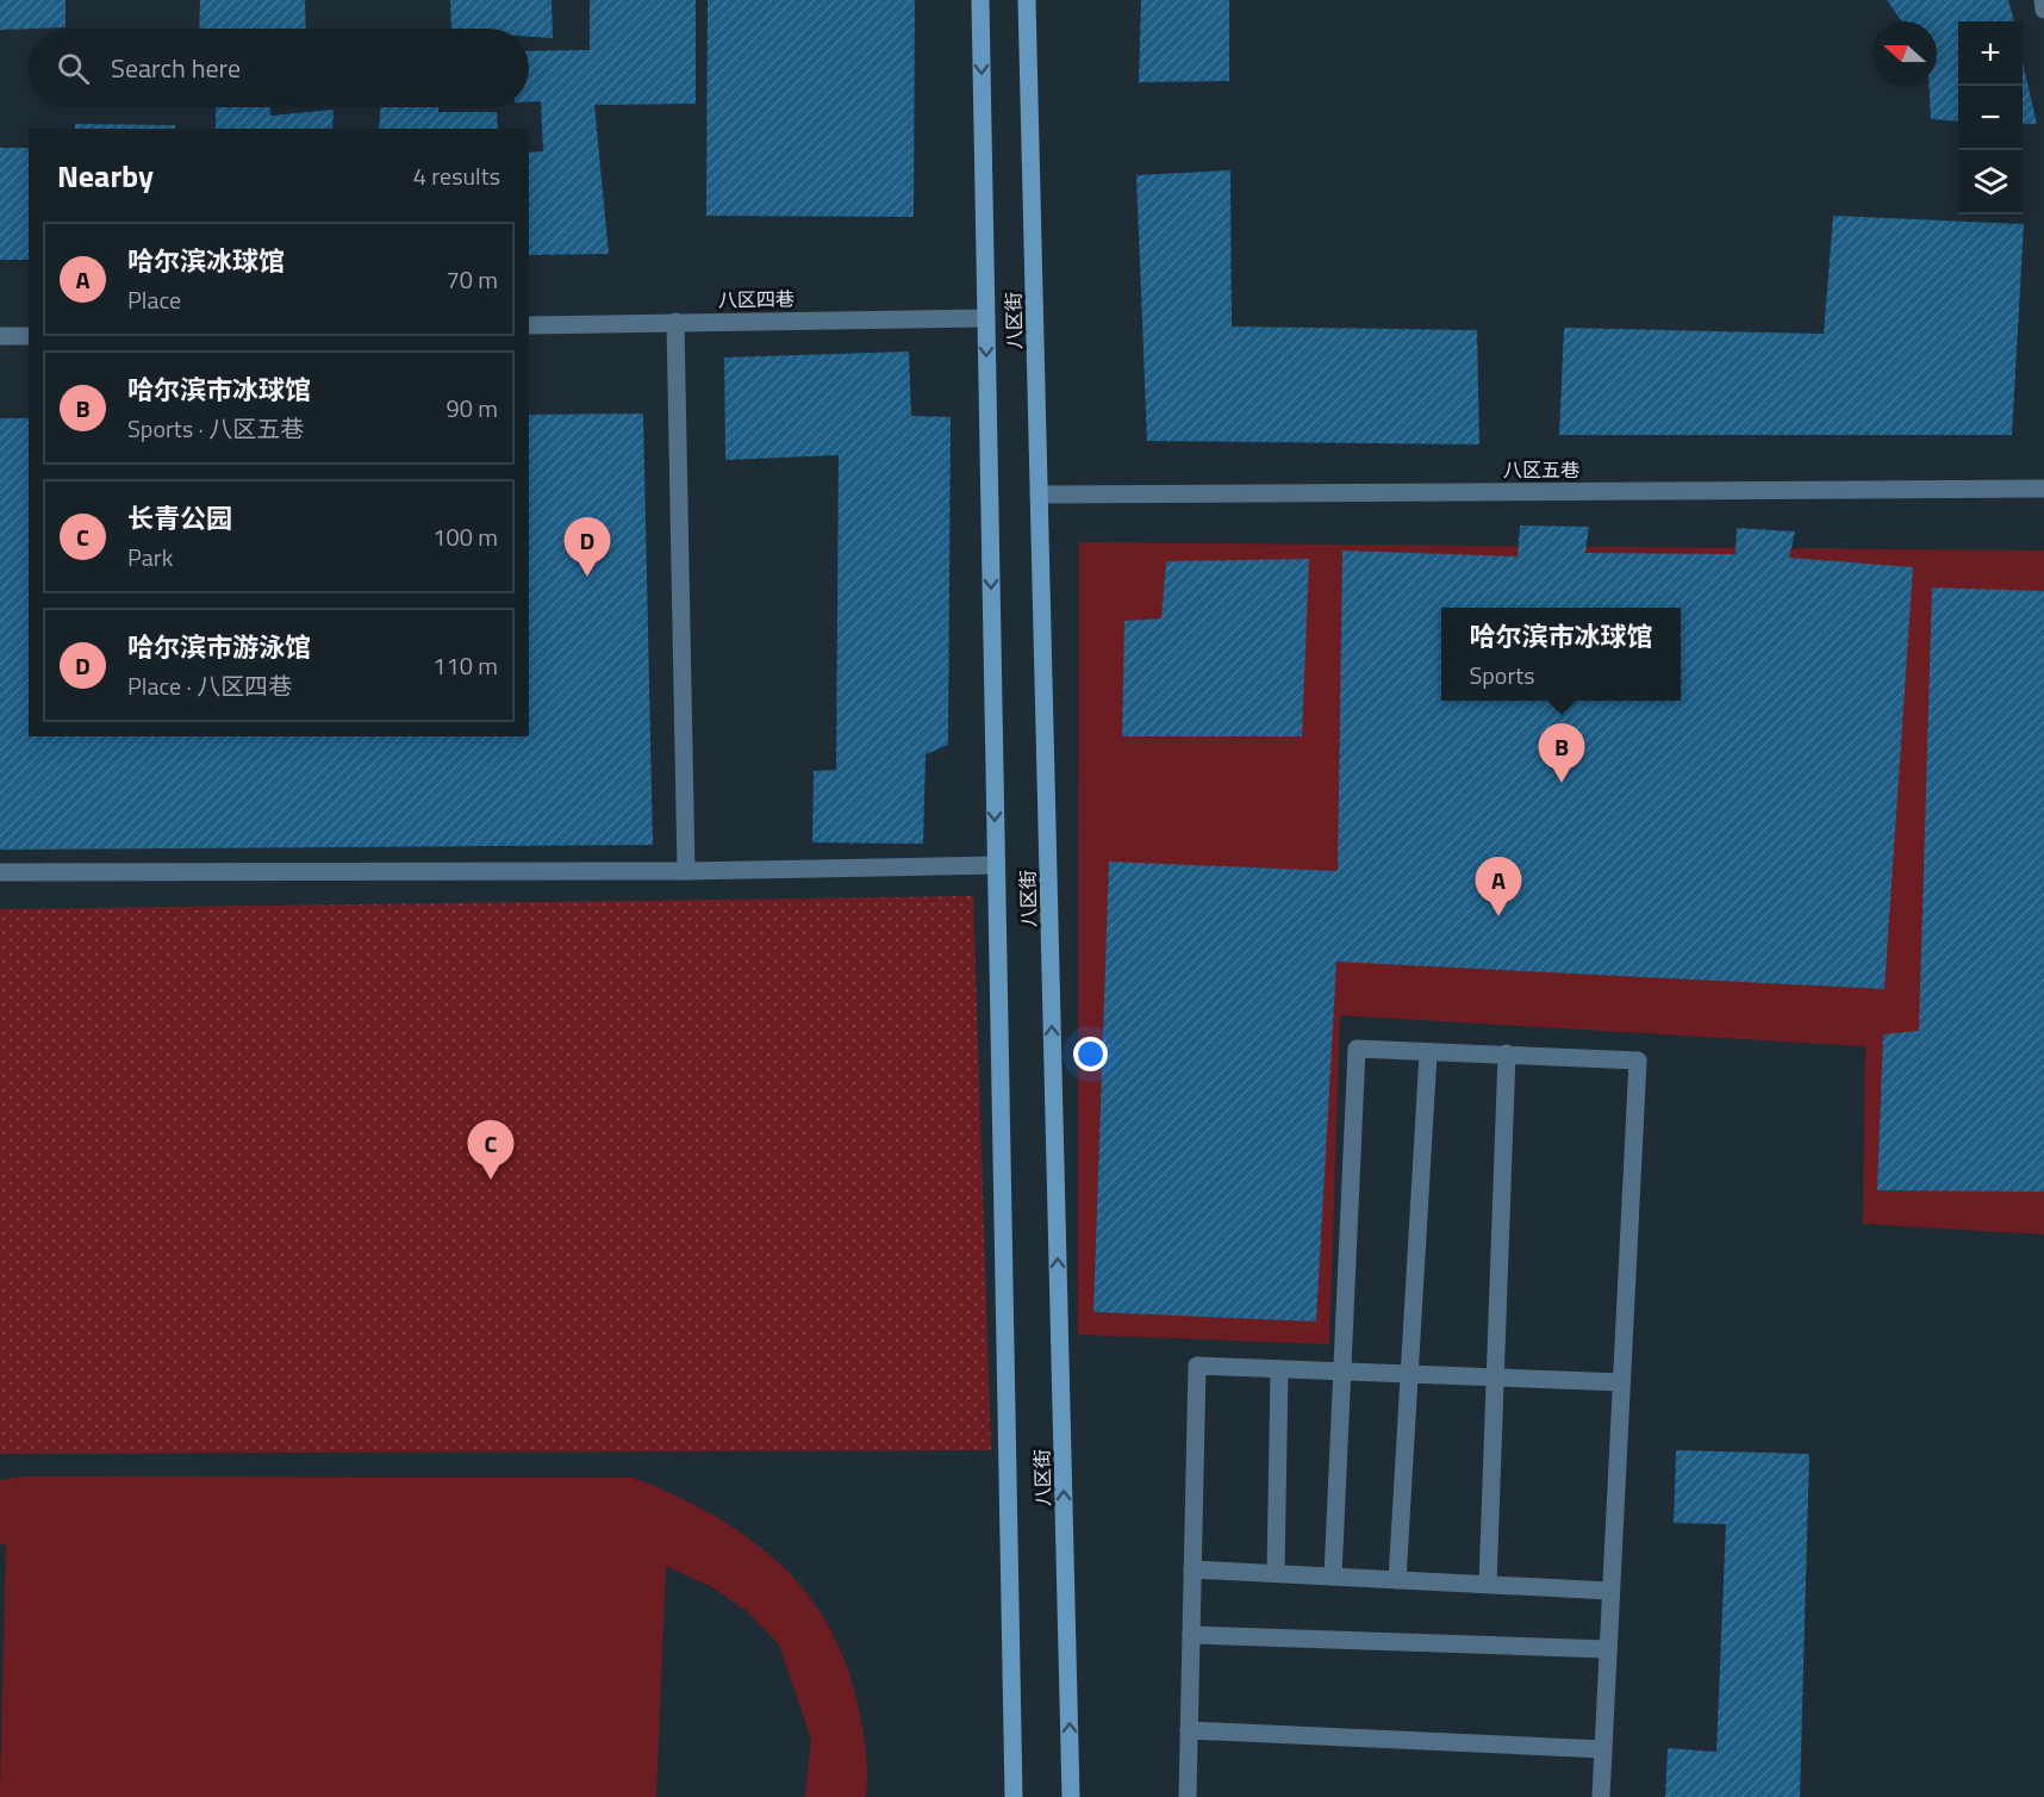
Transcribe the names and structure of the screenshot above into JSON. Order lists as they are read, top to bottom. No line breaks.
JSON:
{"streets":{"main road":["八区街"],"street":["八区四巷","八区五巷"]},"crossings":[["八区四巷","八区街"],["八区街","八区五巷"]],"north":"left","page":{"map_buttons":["+","−"],"search":"Search here","heading":["Nearby","4 results"],"list":[{"mark":"A","name":"哈尔滨冰球馆","note":"Place","value":"70 m"},{"mark":"B","name":"哈尔滨市冰球馆","note":"Sports · 八区五巷","value":"90 m"},{"mark":"C","name":"长青公园","note":"Park","value":"100 m"},{"mark":"D","name":"哈尔滨市游泳馆","note":"Place · 八区四巷","value":"110 m"}],"pins":["D","B","A","C"],"popup":["哈尔滨市冰球馆","Sports"]}}
